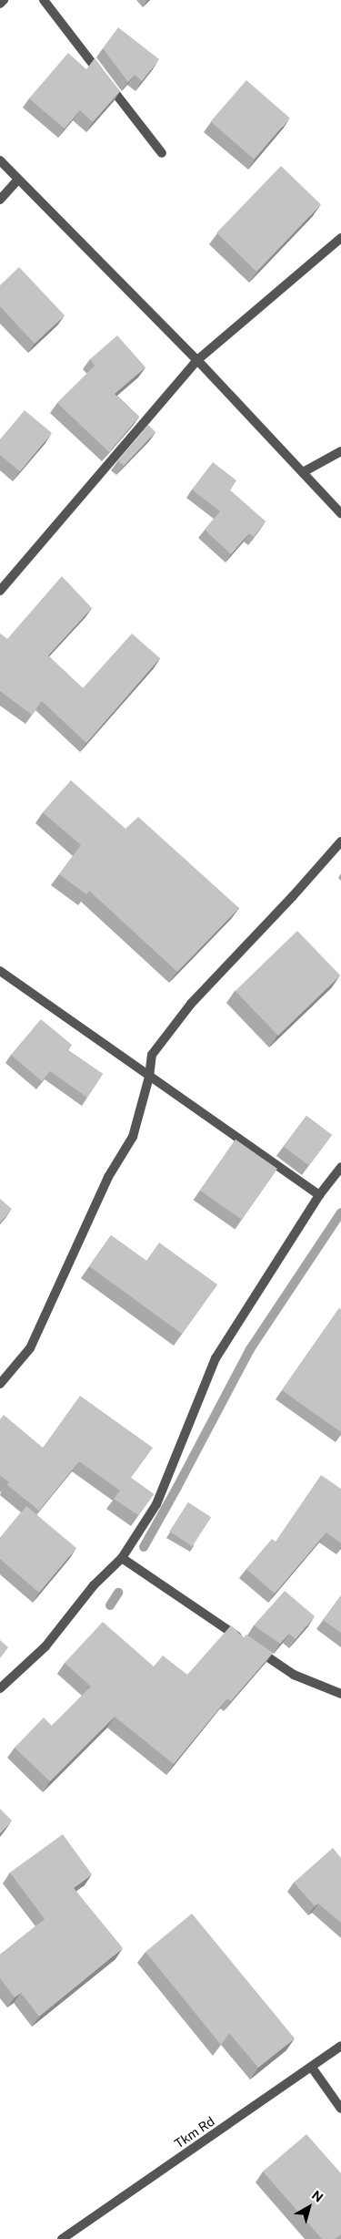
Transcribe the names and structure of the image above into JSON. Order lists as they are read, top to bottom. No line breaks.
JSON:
{"streets":{"street":["Tkm Rd"]},"north":"top right"}
